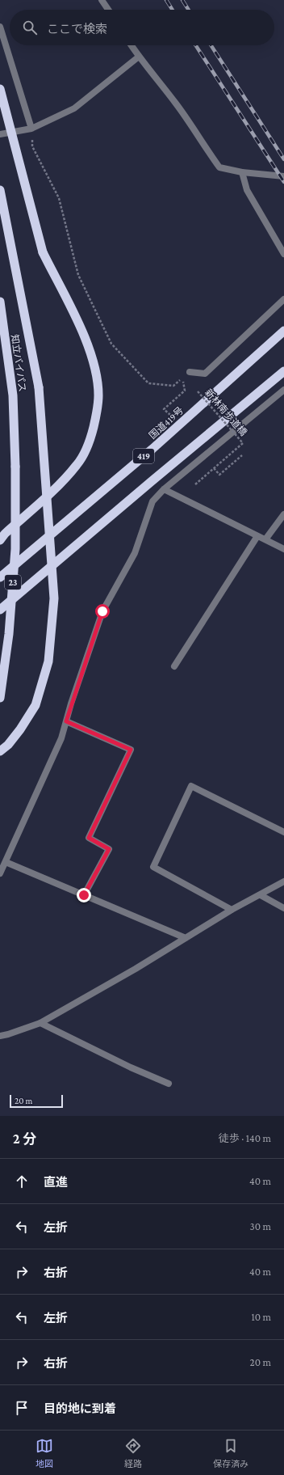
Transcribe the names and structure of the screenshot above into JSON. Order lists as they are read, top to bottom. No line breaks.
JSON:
{"streets":{"highway":["知立バイパス","国道419号","419","23"],"path":["新林南歩道橋"]},"scale_bar":"20 m","page":{"search":"ここで検索","scale":"20 m","heading":["2 分","徒歩 · 140 m"],"list":[["直進","40 m"],["左折","30 m"],["右折","40 m"],["左折","10 m"],["右折","20 m"],"目的地に到着"],"nav":["地図","経路","保存済み"]}}
